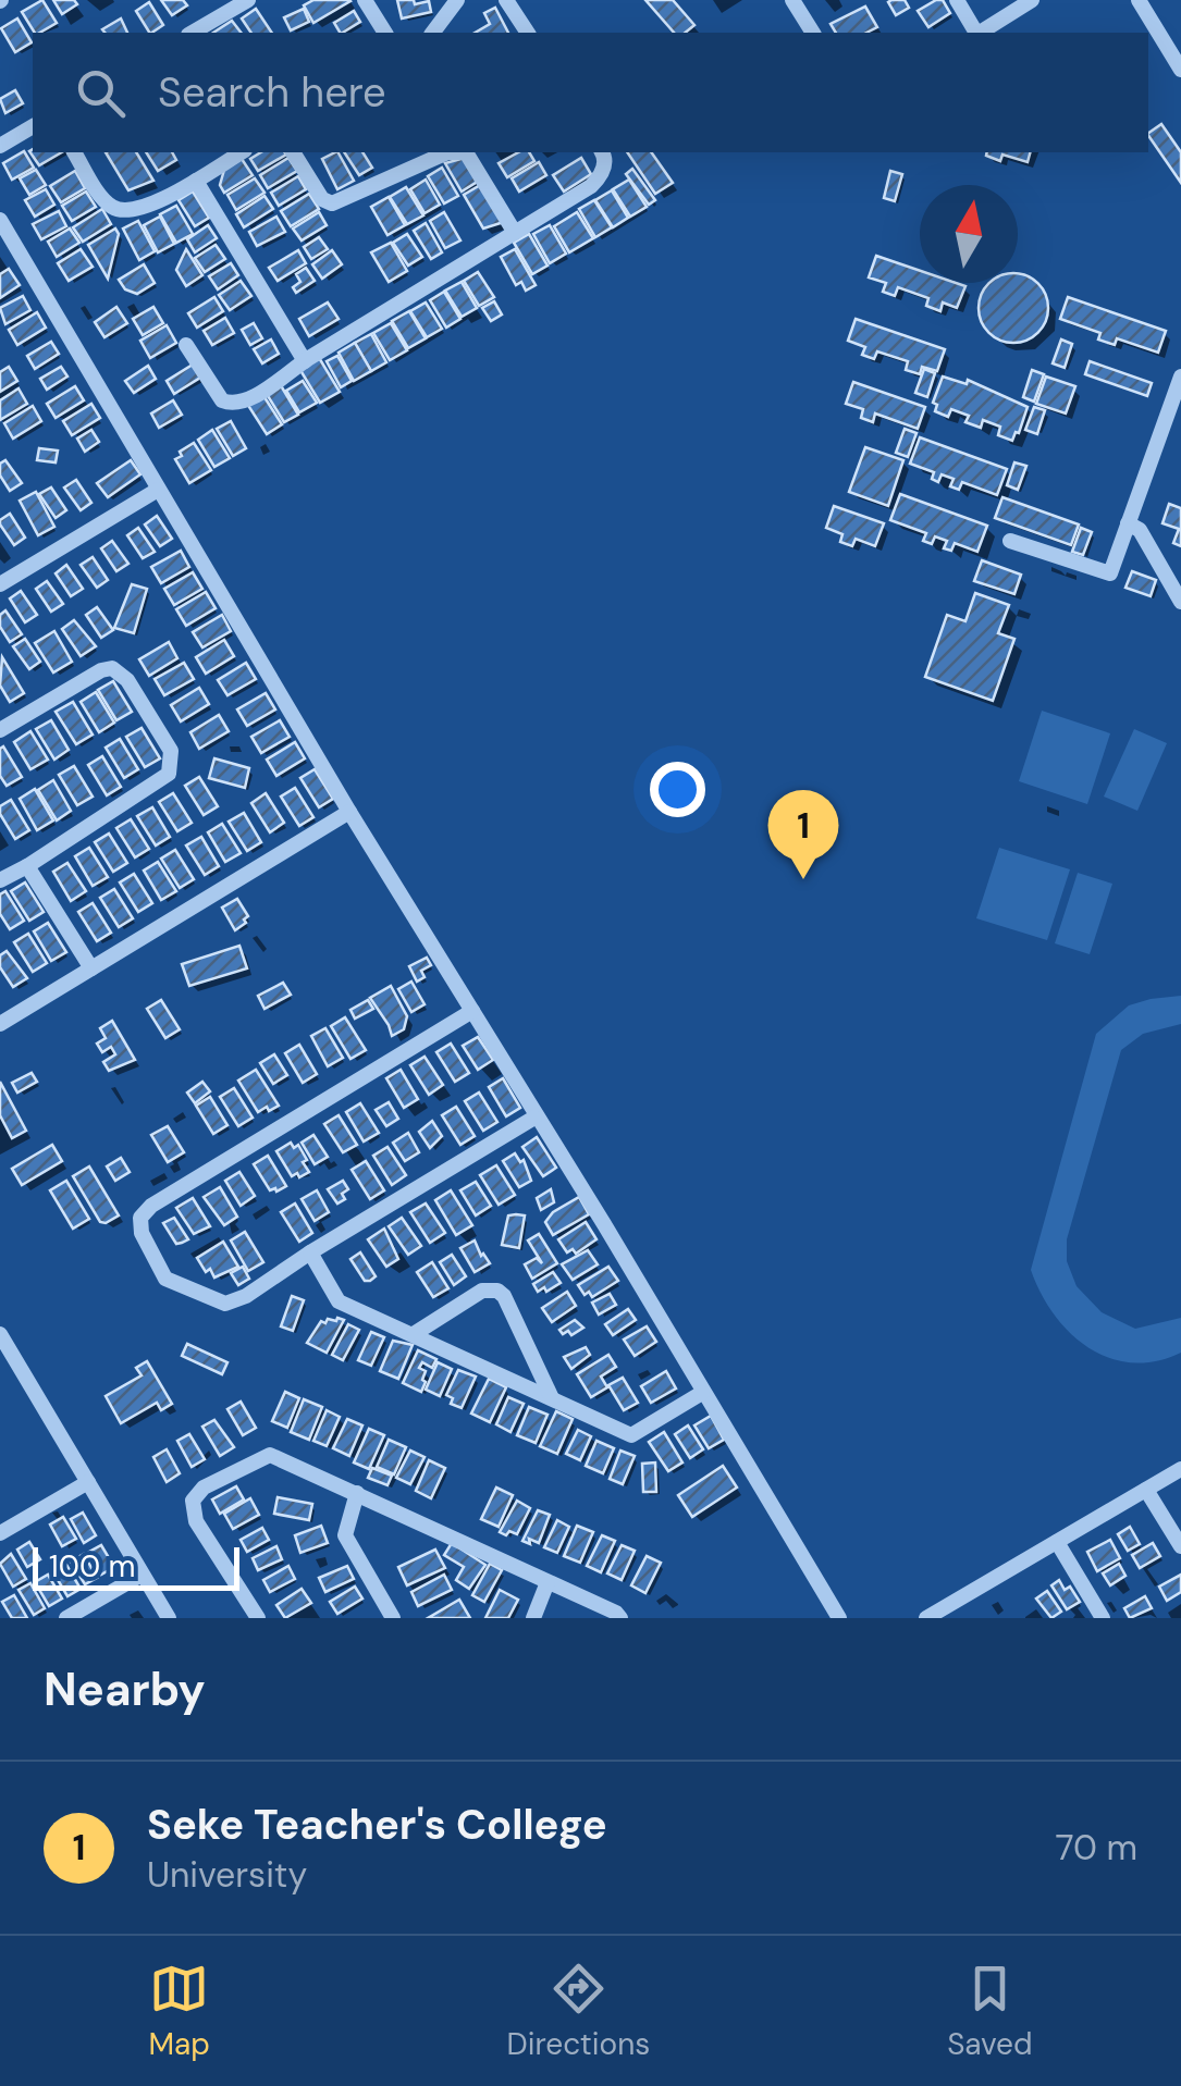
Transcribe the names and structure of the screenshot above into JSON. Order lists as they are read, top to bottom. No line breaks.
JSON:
{"scale_bar":"100 m","north":"top","page":{"search":"Search here","pins":"1","scale":"100 m","heading":"Nearby","list":[{"mark":"1","name":"Seke Teacher's College","note":"University","value":"70 m"}],"nav":["Map","Directions","Saved"]}}
